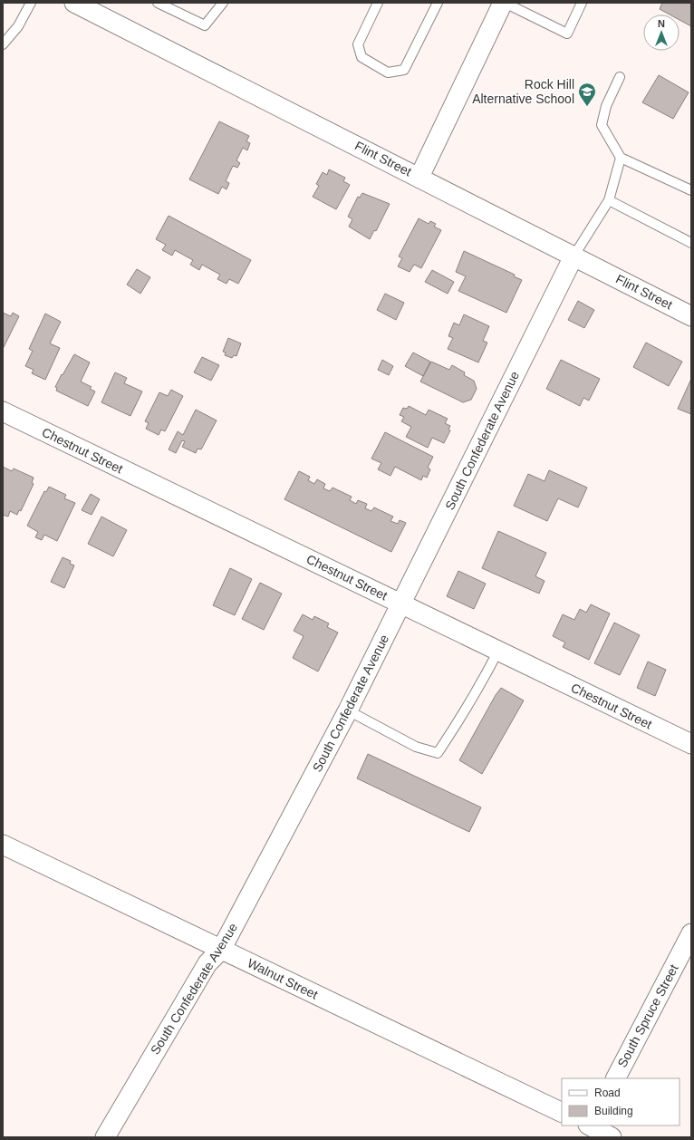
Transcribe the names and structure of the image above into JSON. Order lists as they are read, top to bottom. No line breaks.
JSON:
{"streets":{"street":["Flint Street","South Confederate Avenue","Chestnut Street","Walnut Street","South Spruce Street"]},"crossings":[["Flint Street","South Confederate Avenue"],["South Confederate Avenue","Chestnut Street"],["South Confederate Avenue","Walnut Street"]],"places":{"school or university":["Rock Hill Alternative School"]},"legend":["Road","Building"],"north":"top"}
